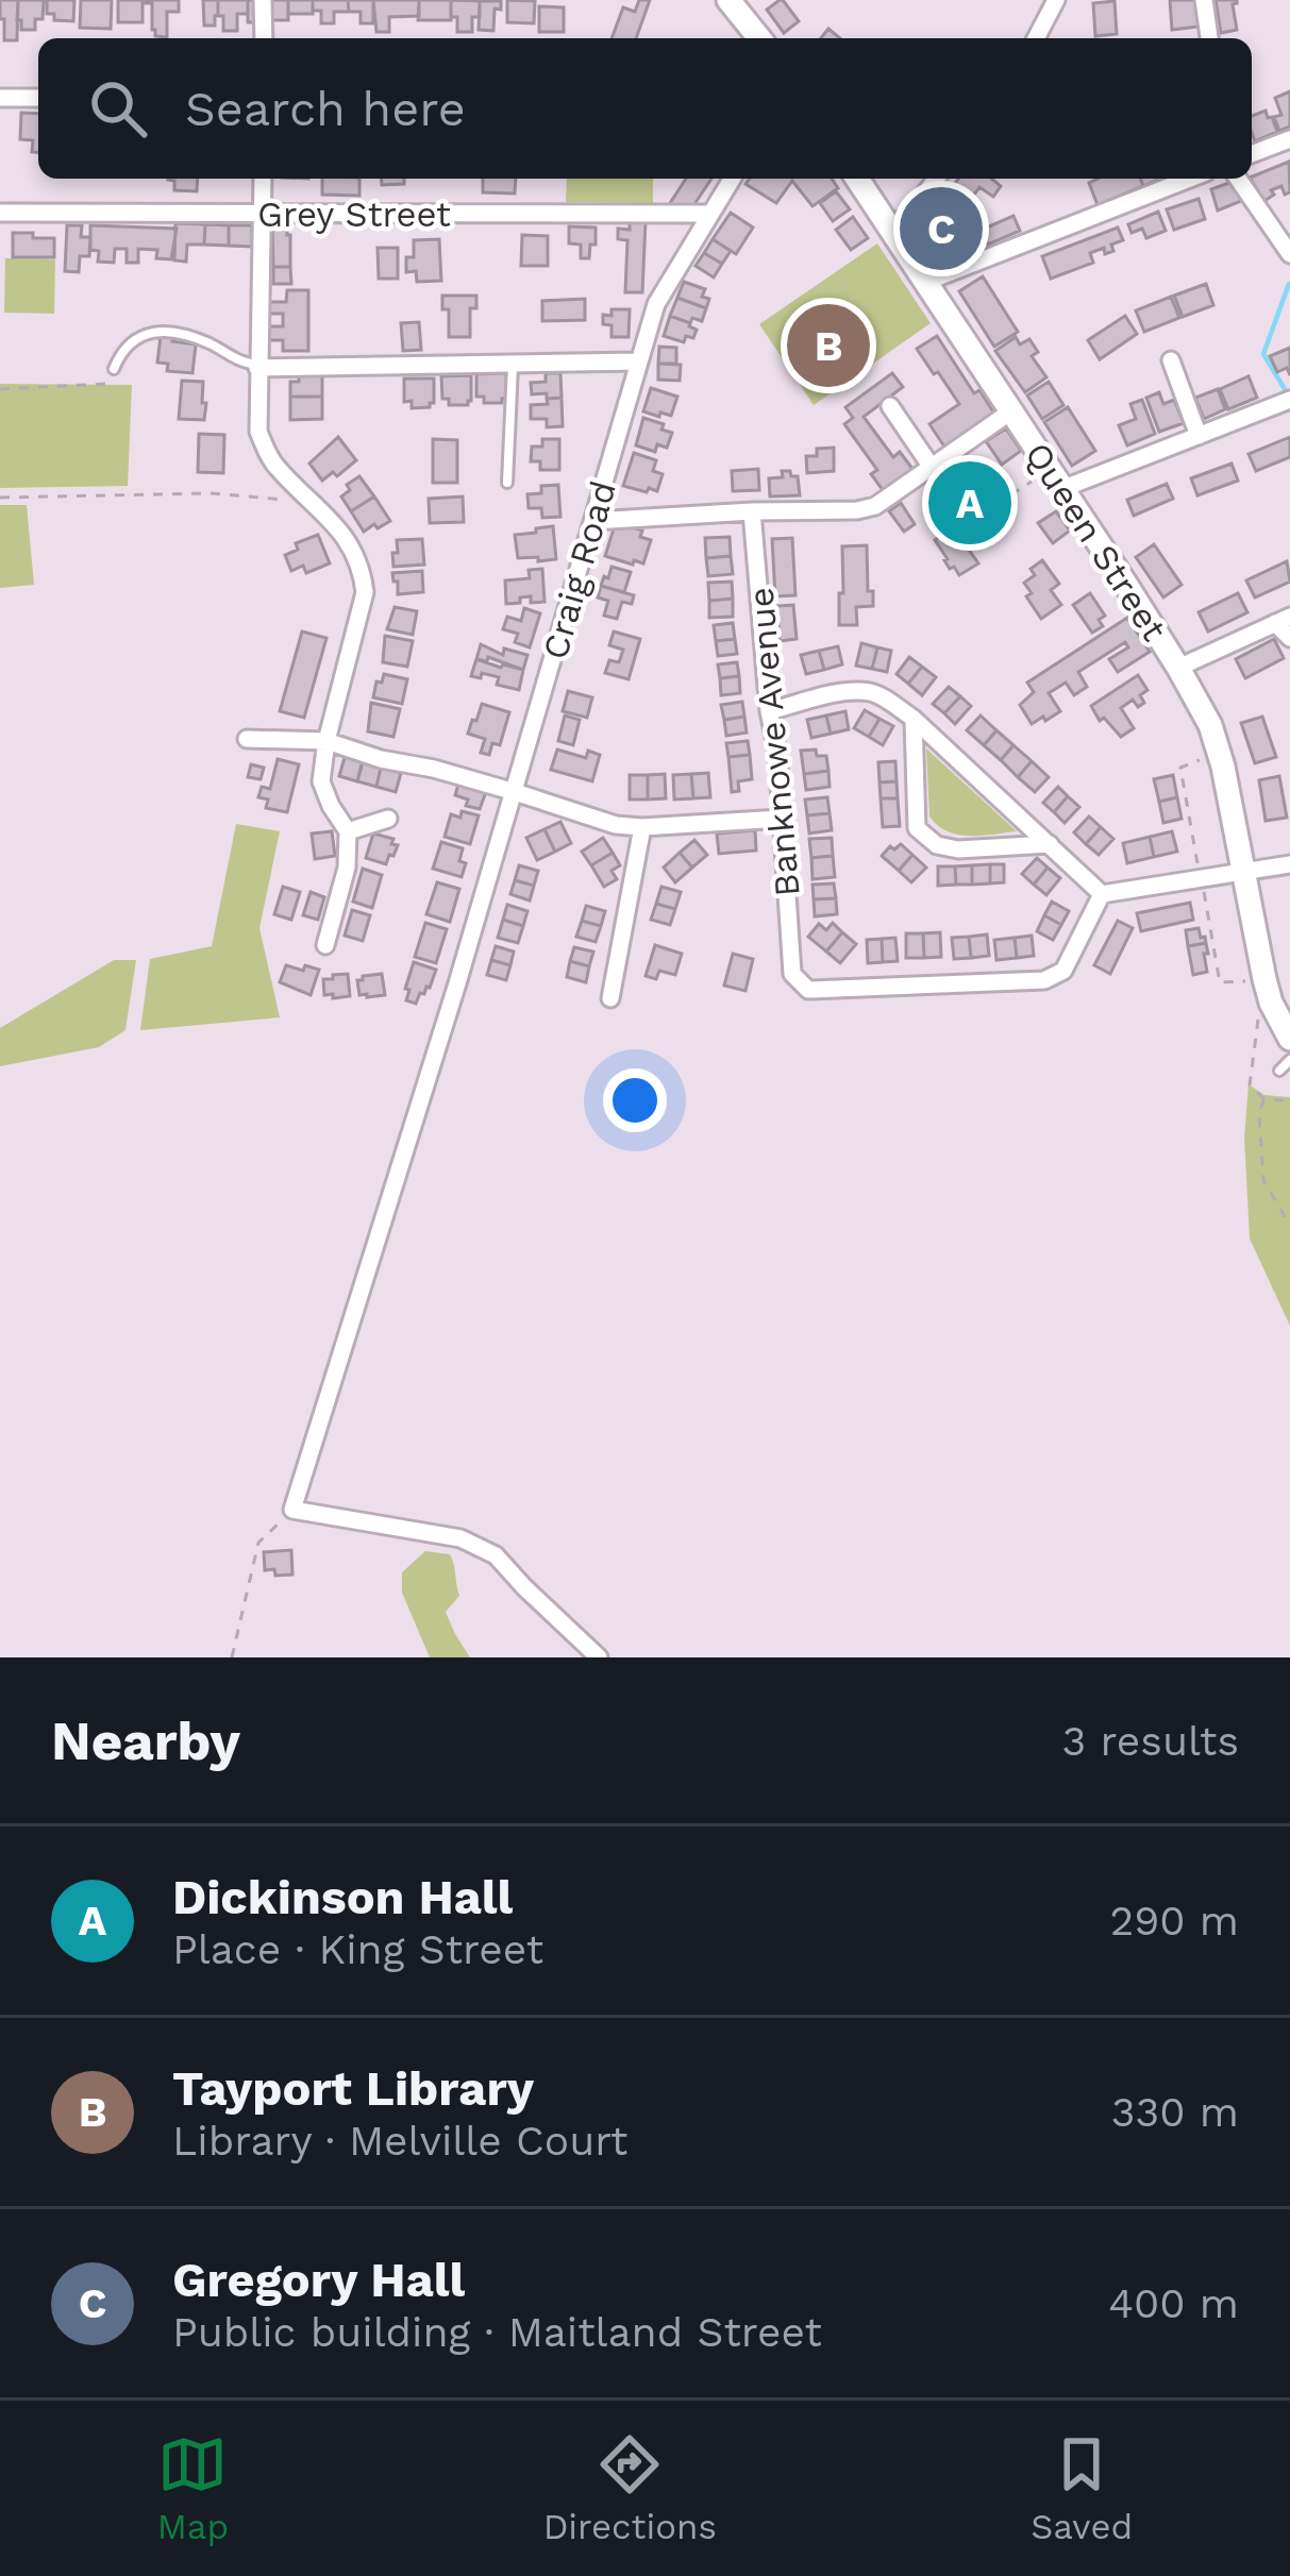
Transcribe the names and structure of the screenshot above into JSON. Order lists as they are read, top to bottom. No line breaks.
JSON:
{"streets":{"main road":["Queen Street"],"street":["Grey Street","Craig Road","Banknowe Avenue"]},"crossings":[["Grey Street","Craig Road"]],"page":{"search":"Search here","pins":["C","B","A"],"heading":["Nearby","3 results"],"list":[{"mark":"A","name":"Dickinson Hall","note":"Place · King Street","value":"290 m"},{"mark":"B","name":"Tayport Library","note":"Library · Melville Court","value":"330 m"},{"mark":"C","name":"Gregory Hall","note":"Public building · Maitland Street","value":"400 m"}],"nav":["Map","Directions","Saved"]}}
